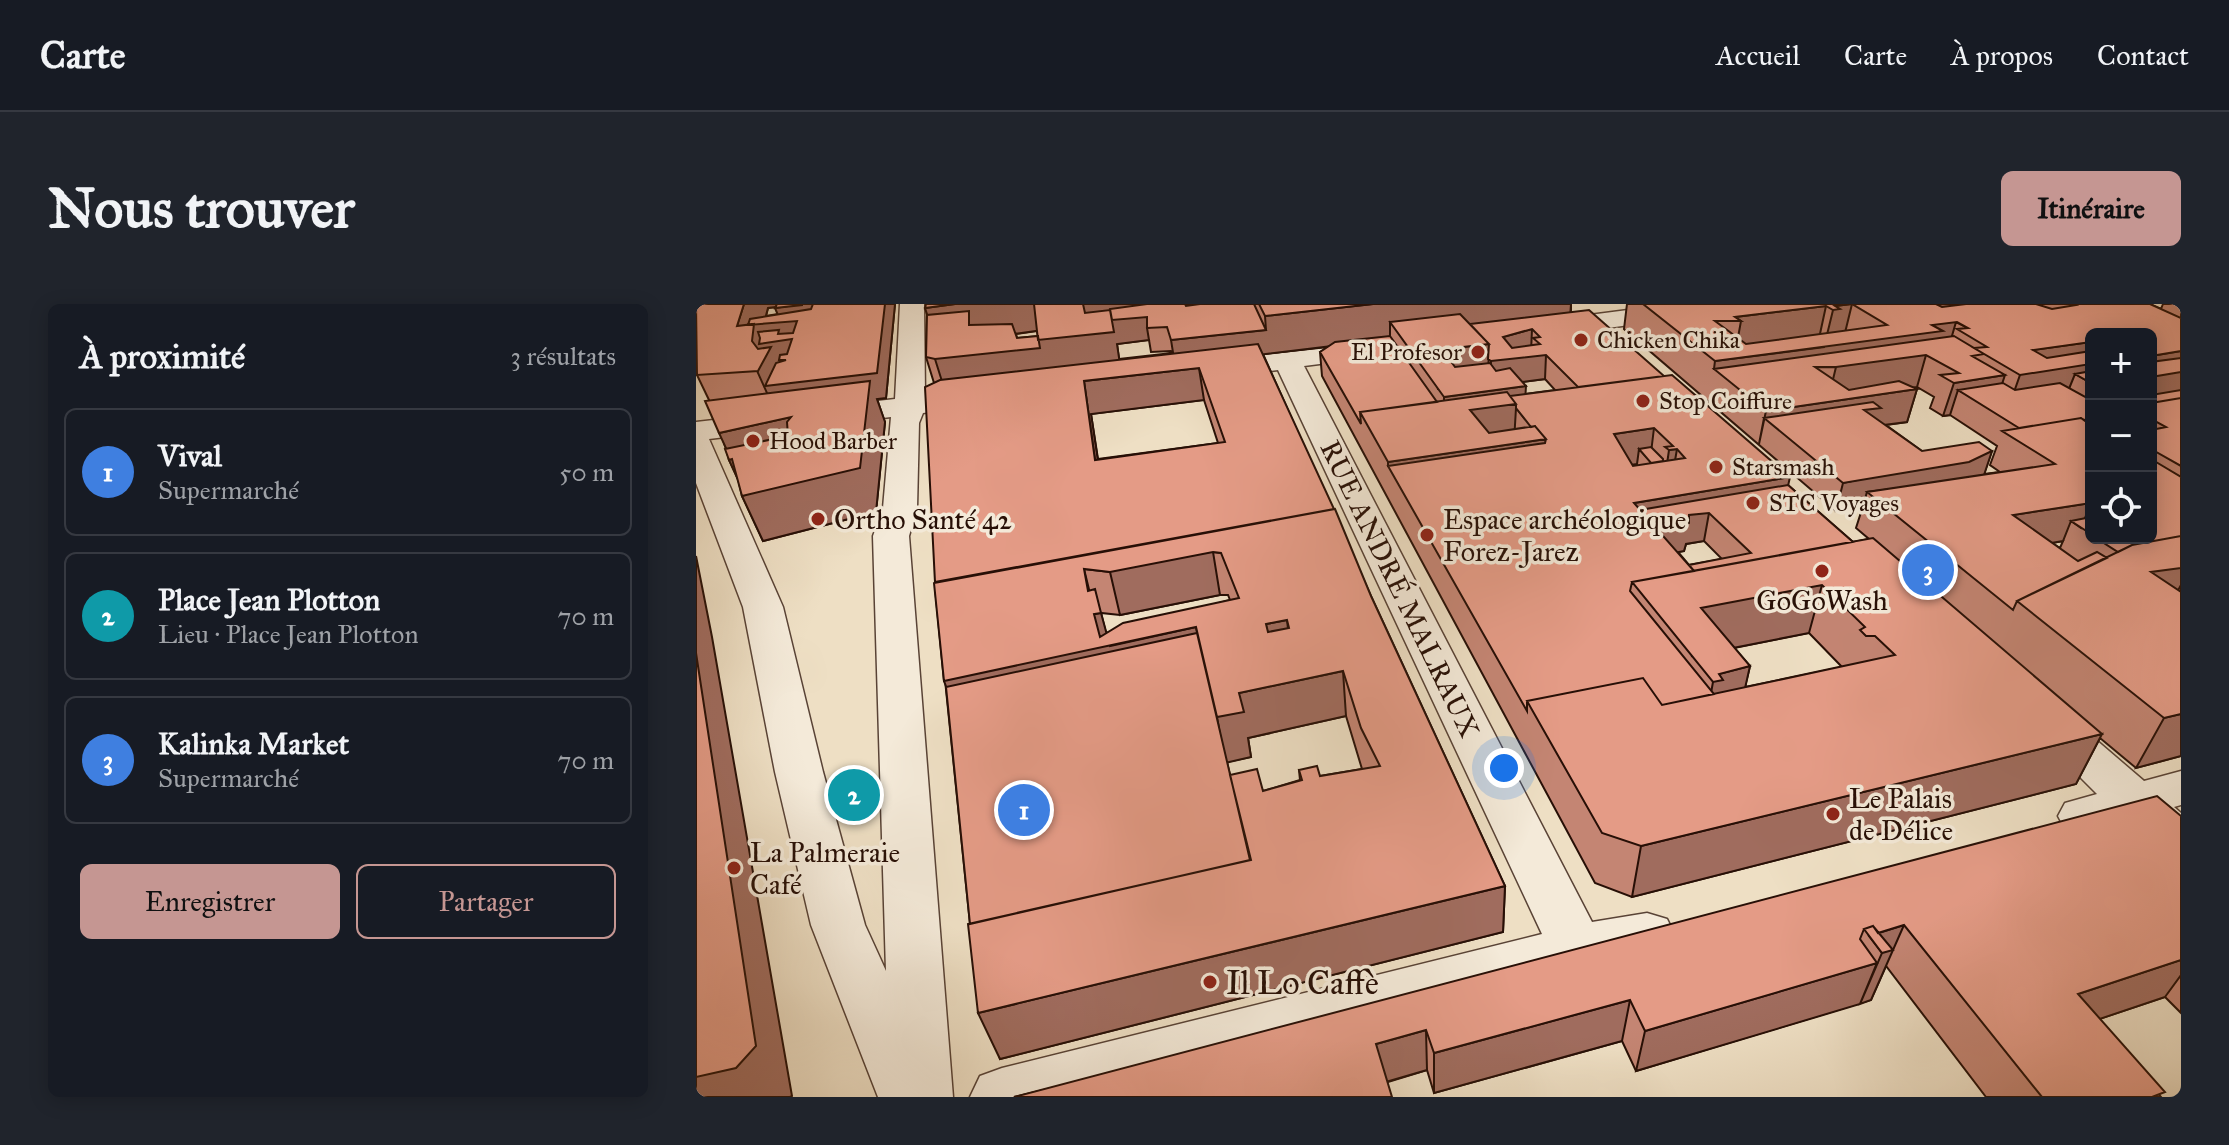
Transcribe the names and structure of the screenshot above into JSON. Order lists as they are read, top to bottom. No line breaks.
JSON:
{"streets":{"street":["RUE ANDRÉ MALRAUX"]},"places":["Chicken Chika","El Profesor","Stop Coiffure","Hood Barber","Starsmash","STC Voyages","Ortho Santé 42","Espace archéologique Forez-Jarez","GoGoWash","Le Palais de Délice","La Palmeraie Café","Il Lo Caffè"],"page":{"header":"Carte","nav":["Accueil","Carte","À propos","Contact"],"buttons":["Itinéraire",["Enregistrer","Partager"]],"title":"Nous trouver","heading":["À proximité","3 résultats"],"map_buttons":["+","−"],"list":[{"mark":"1","name":"Vival","note":"Supermarché","value":"50 m"},{"mark":"2","name":"Place Jean Plotton","note":"Lieu · Place Jean Plotton","value":"70 m"},{"mark":"3","name":"Kalinka Market","note":"Supermarché","value":"70 m"}],"pins":["3","2","1"]}}
